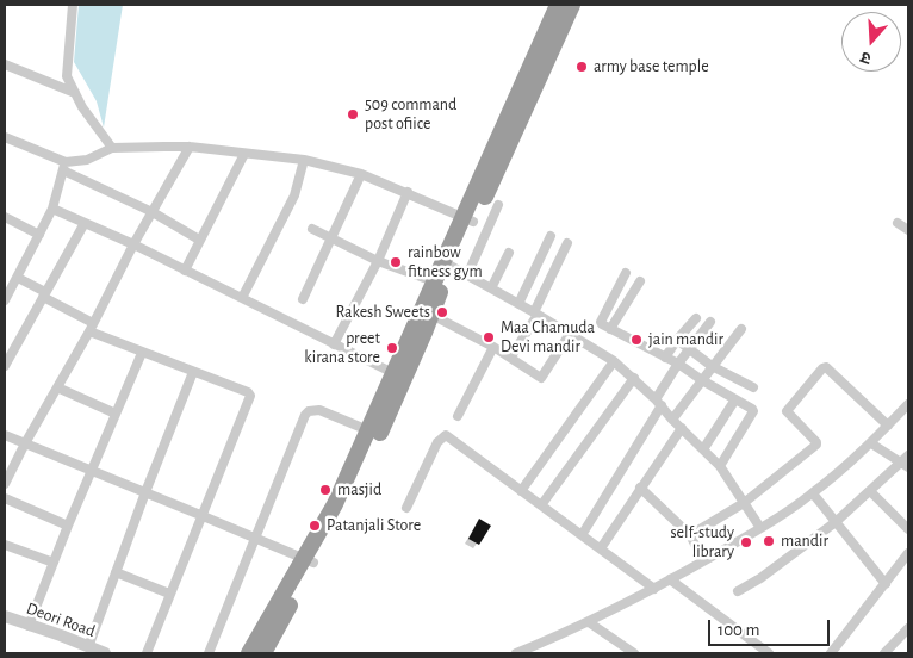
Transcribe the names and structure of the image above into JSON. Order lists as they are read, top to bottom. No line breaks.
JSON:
{"streets":{"street":["Deori Road"]},"places":["army base temple","509 command post ofiice","rainbow fitness gym","Rakesh Sweets","Maa Chamuda Devi mandir","jain mandir","preet kirana store","masjid","Patanjali Store","mandir","self-study library"],"scale_bar":"100 m","north":"bottom"}
